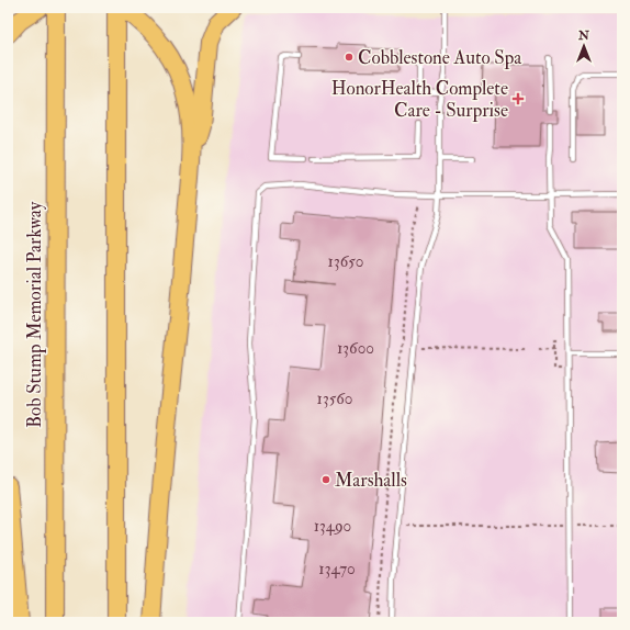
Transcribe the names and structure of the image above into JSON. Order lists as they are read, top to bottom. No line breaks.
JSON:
{"streets":{"highway":["Bob Stump Memorial Parkway"]},"places":{"other":["Cobblestone Auto Spa","Marshalls"],"health":["HonorHealth Complete Care - Surprise"]},"house_numbers":["13650","13600","13560","13490","13470"],"north":"top"}
